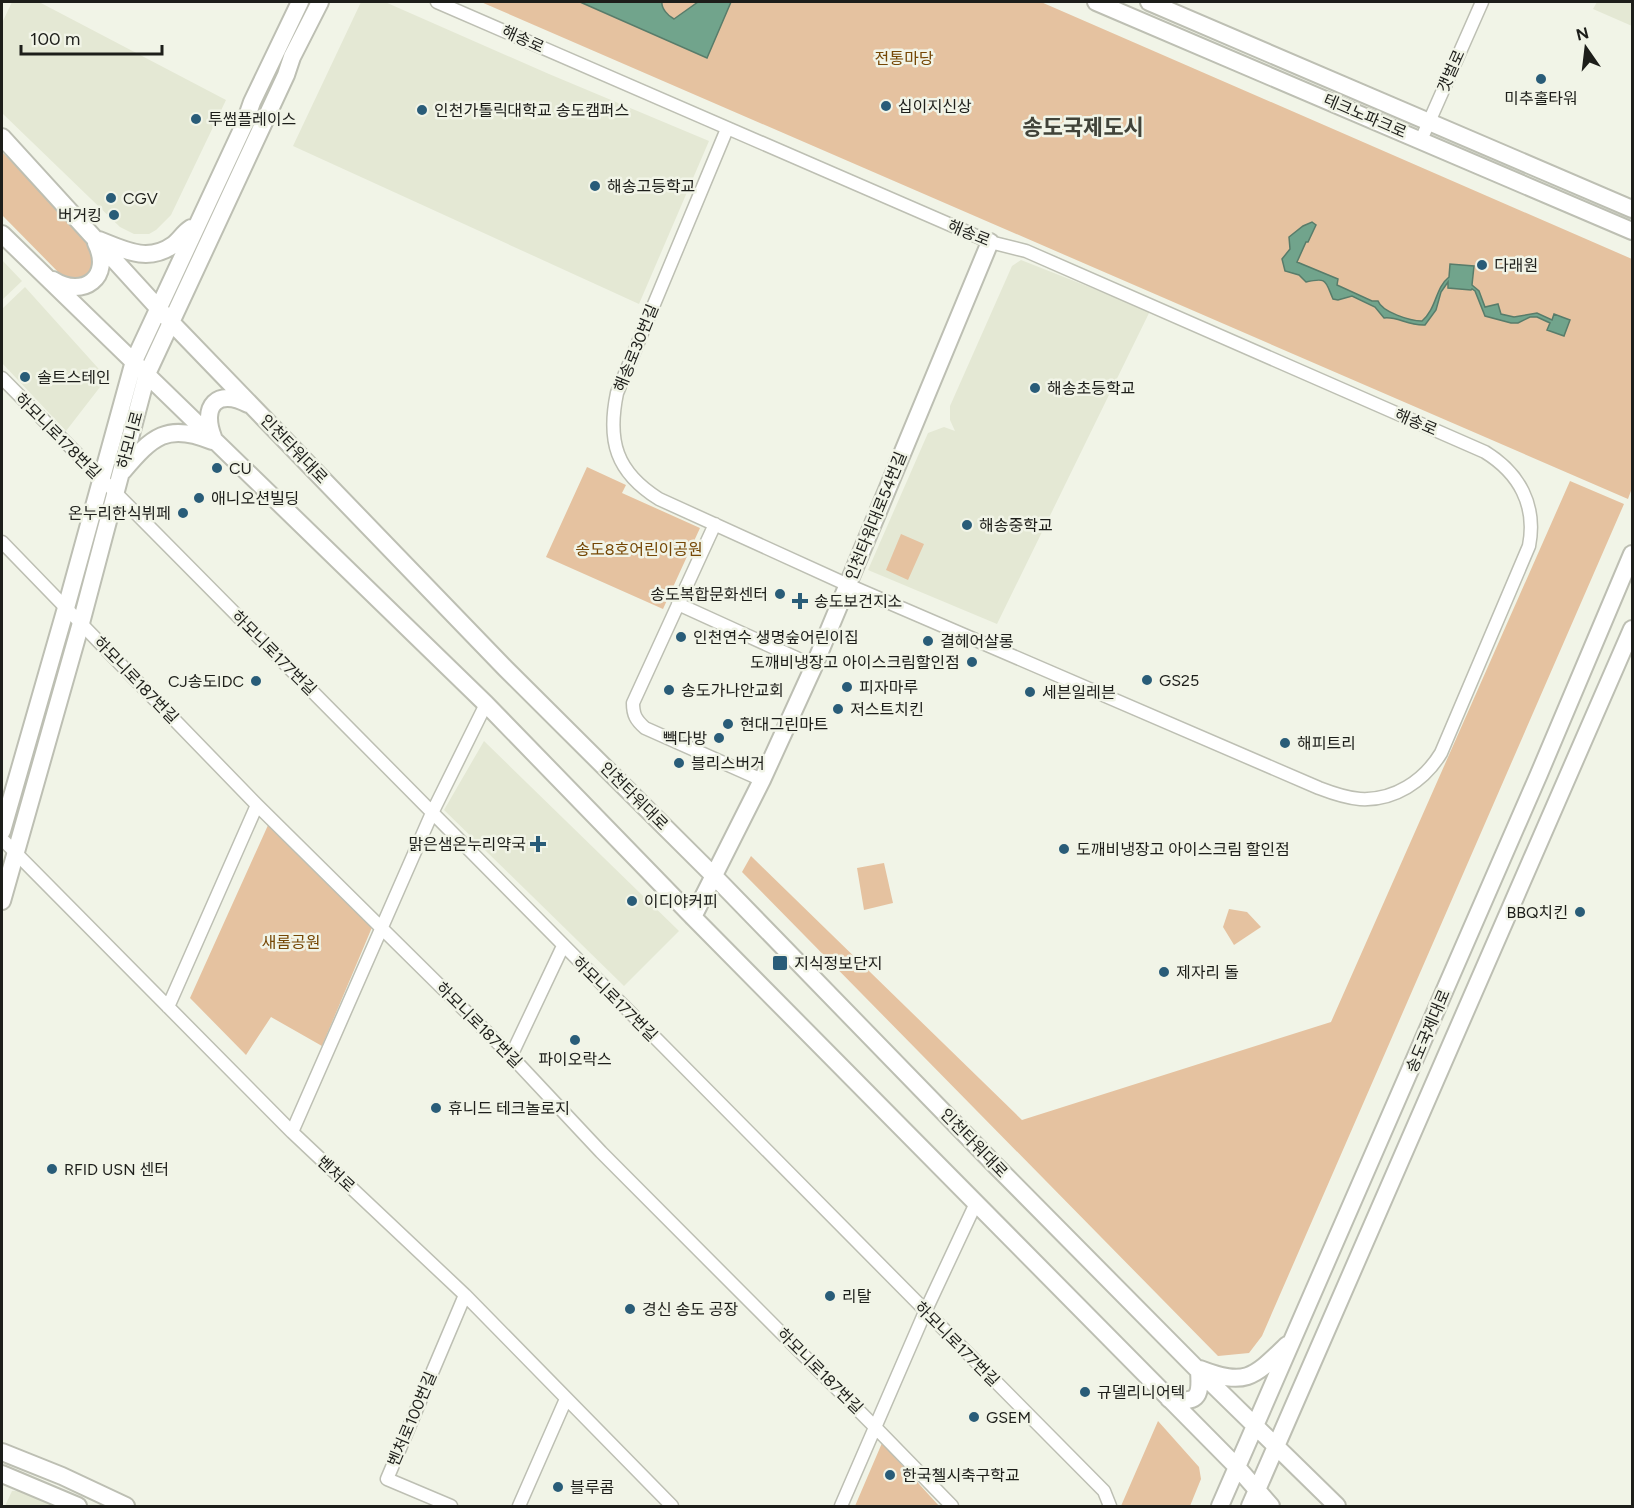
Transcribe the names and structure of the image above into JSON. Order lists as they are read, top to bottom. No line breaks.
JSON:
{"streets":{"main road":["테크노파크로","하모니로","인천타워대로","인천타워대로54번길","송도국제대로"],"street":["해송로","갯벌로","해송로30번길","하모니로178번길","하모니로177번길","하모니로187번길","벤처로","벤처로100번길"]},"crossings":[["해송로","해송로30번길"],["해송로","인천타워대로54번길"],["갯벌로","테크노파크로"],["해송로30번길","인천타워대로54번길"],["하모니로178번길","하모니로"],["하모니로178번길","하모니로177번길"],["하모니로","인천타워대로"],["하모니로","하모니로177번길"],["하모니로","하모니로187번길"],["하모니로","벤처로"],["인천타워대로","인천타워대로54번길"],["인천타워대로","송도국제대로"],["벤처로","벤처로100번길"]],"districts":["송도국제도시"],"parks":["전통마당","송도8호어린이공원","새롬공원"],"places":{"other":["미추홀타워","십이지신상","인천가톨릭대학교 송도캠퍼스","투썸플레이스","해송고등학교","CGV","버거킹","다래원","솔트스테인","해송초등학교","CU","애니오션빌딩","온누리한식뷔페","해송중학교","송도복합문화센터","인천연수 생명숲어린이집","결헤어살롱","도깨비냉장고 아이스크림할인점","GS25","CJ송도IDC","피자마루","송도가나안교회","세븐일레븐","저스트치킨","현대그린마트","빽다방","해피트리","블리스버거","도깨비냉장고 아이스크림 할인점","이디야커피","BBQ치킨","제자리 돌","파이오락스","휴니드 테크놀로지","RFID USN 센터","리탈","경신 송도 공장","규델리니어텍","GSEM","한국첼시축구학교","블루콤"],"health":["송도보건지소","맑은샘온누리약국"],"transit":["지식정보단지"]},"scale_bar":"100 m","north":"top"}
